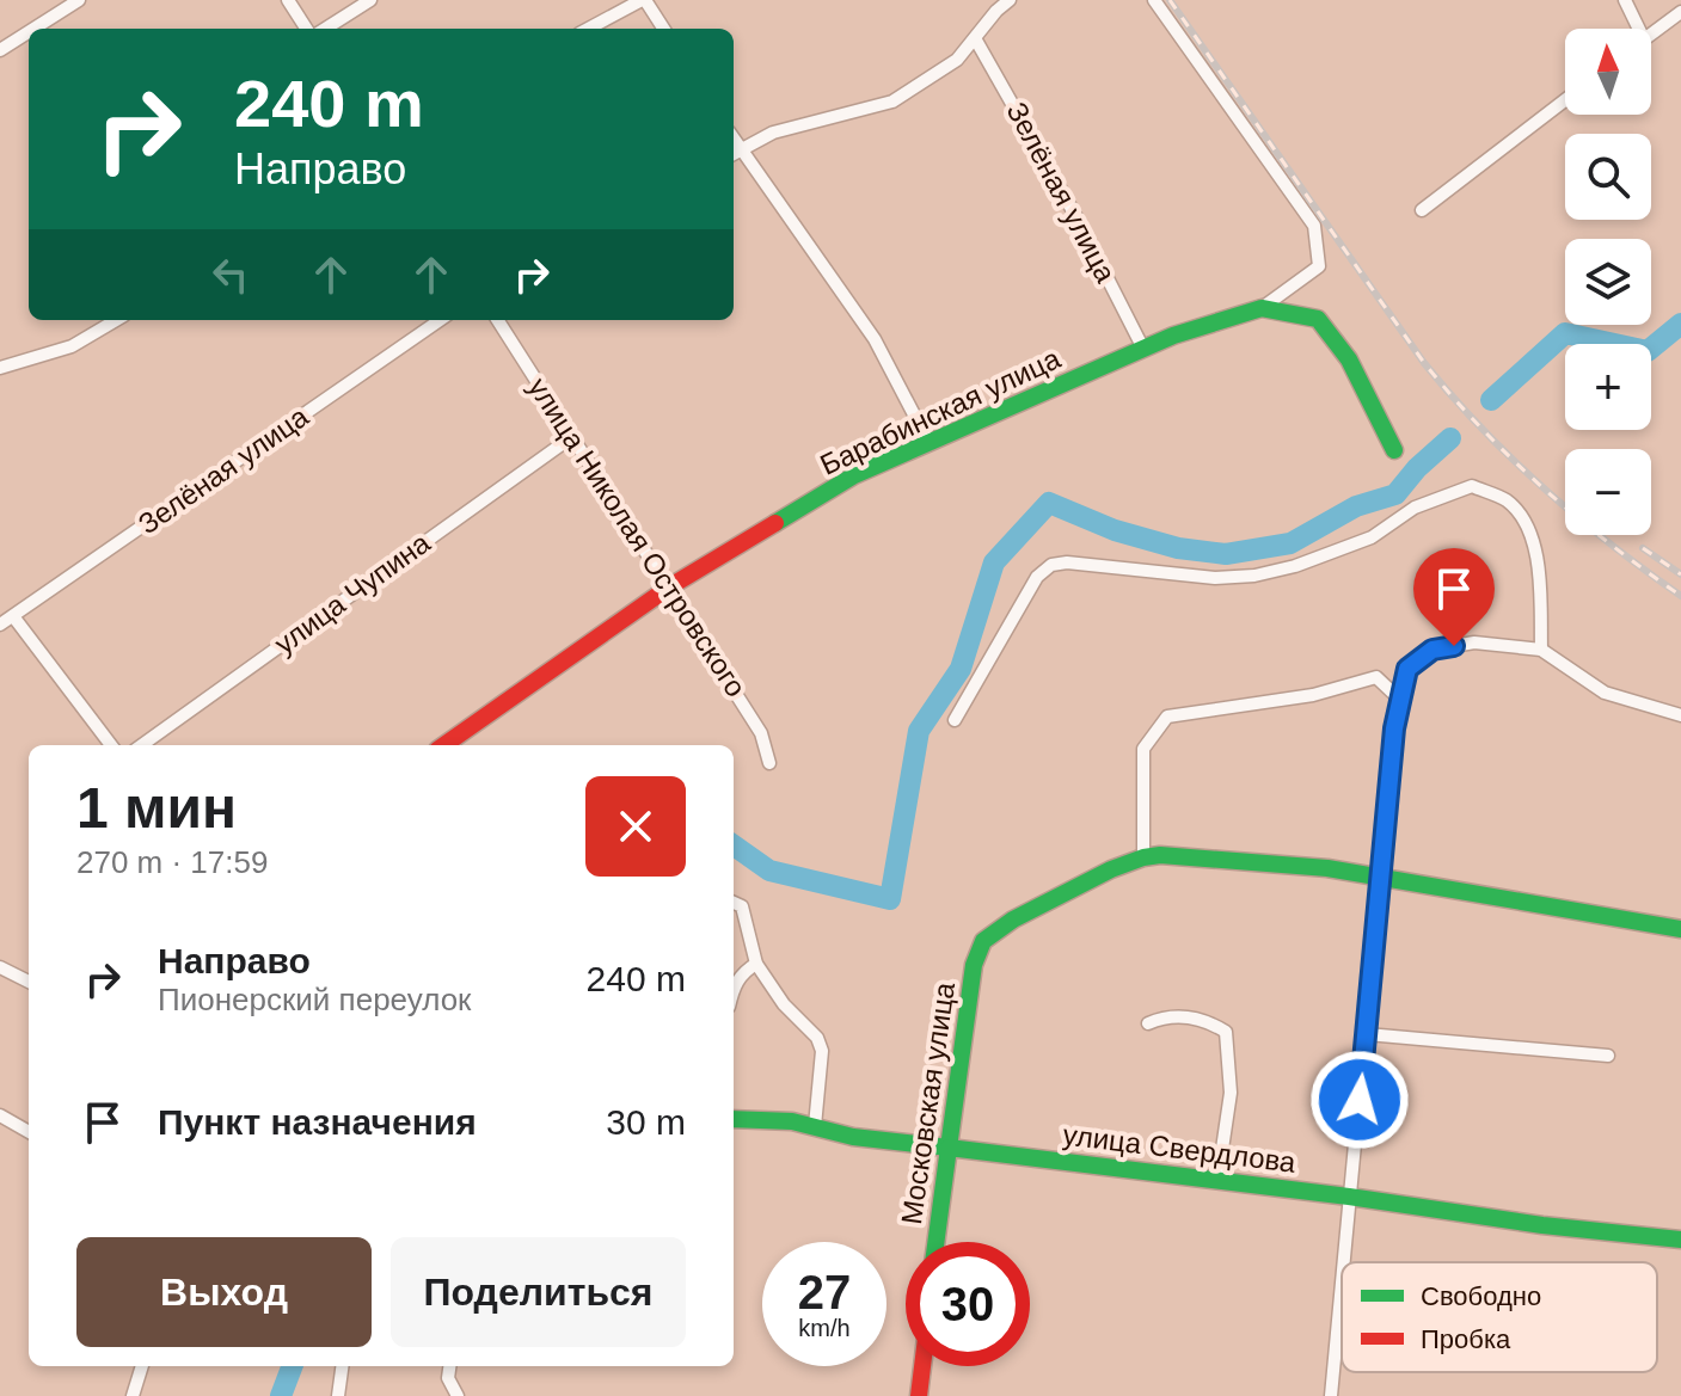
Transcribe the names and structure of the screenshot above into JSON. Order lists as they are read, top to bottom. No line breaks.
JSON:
{"streets":{"street":["Зелёная улица","Барабинская улица","улица Николая Островского","улица Чупина","Московская улица","улица Свердлова"]},"crossings":[["Зелёная улица","Барабинская улица"],["Барабинская улица","улица Николая Островского"],["улица Николая Островского","улица Чупина"],["Московская улица","улица Свердлова"]],"legend":["Свободно","Пробка"],"north":"top","page":{"map_buttons":["+","−"],"turn":["240 m","Направо"],"heading":["1 мин","270 m · 17:59"],"list":[{"name":"Направо","note":"Пионерский переулок","value":"240 m"},{"name":"Пункт назначения","value":"30 m"}],"buttons":["Выход","Поделиться"],"speed":"27 km/h","limit":"30"}}
